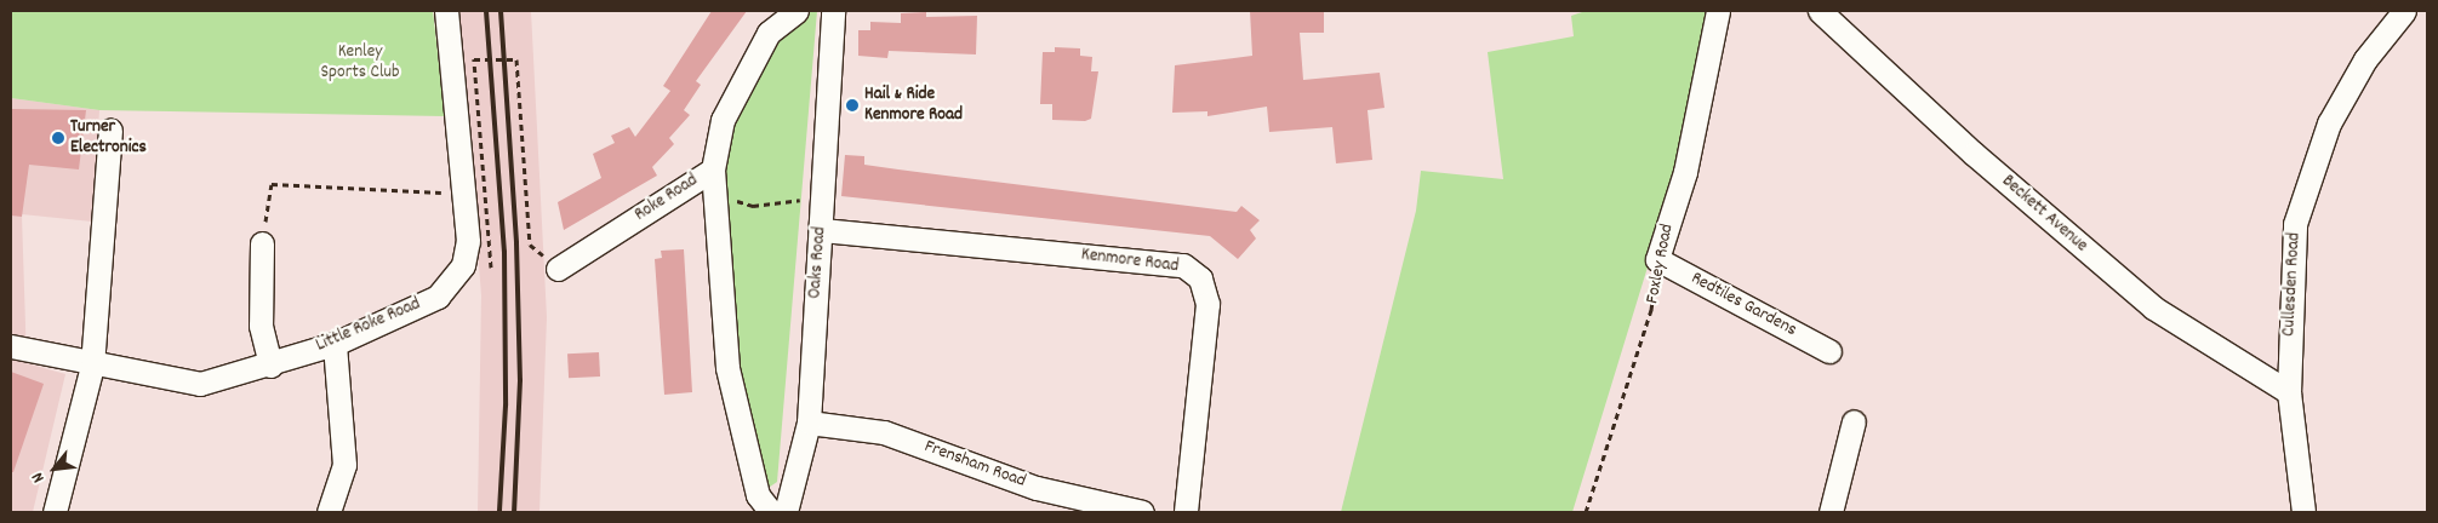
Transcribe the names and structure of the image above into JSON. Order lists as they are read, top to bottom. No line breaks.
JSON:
{"streets":{"street":["Roke Road","Beckett Avenue","Kenmore Road","Oaks Road","Foxley Road","Cullesden Road","Redtiles Gardens","Little Roke Road","Frensham Road"]},"crossings":[["Beckett Avenue","Cullesden Road"],["Kenmore Road","Oaks Road"],["Oaks Road","Frensham Road"],["Foxley Road","Redtiles Gardens"]],"parks":["Kenley Sports Club"],"places":["Hail & Ride Kenmore Road","Turner Electronics"],"north":"bottom left"}
